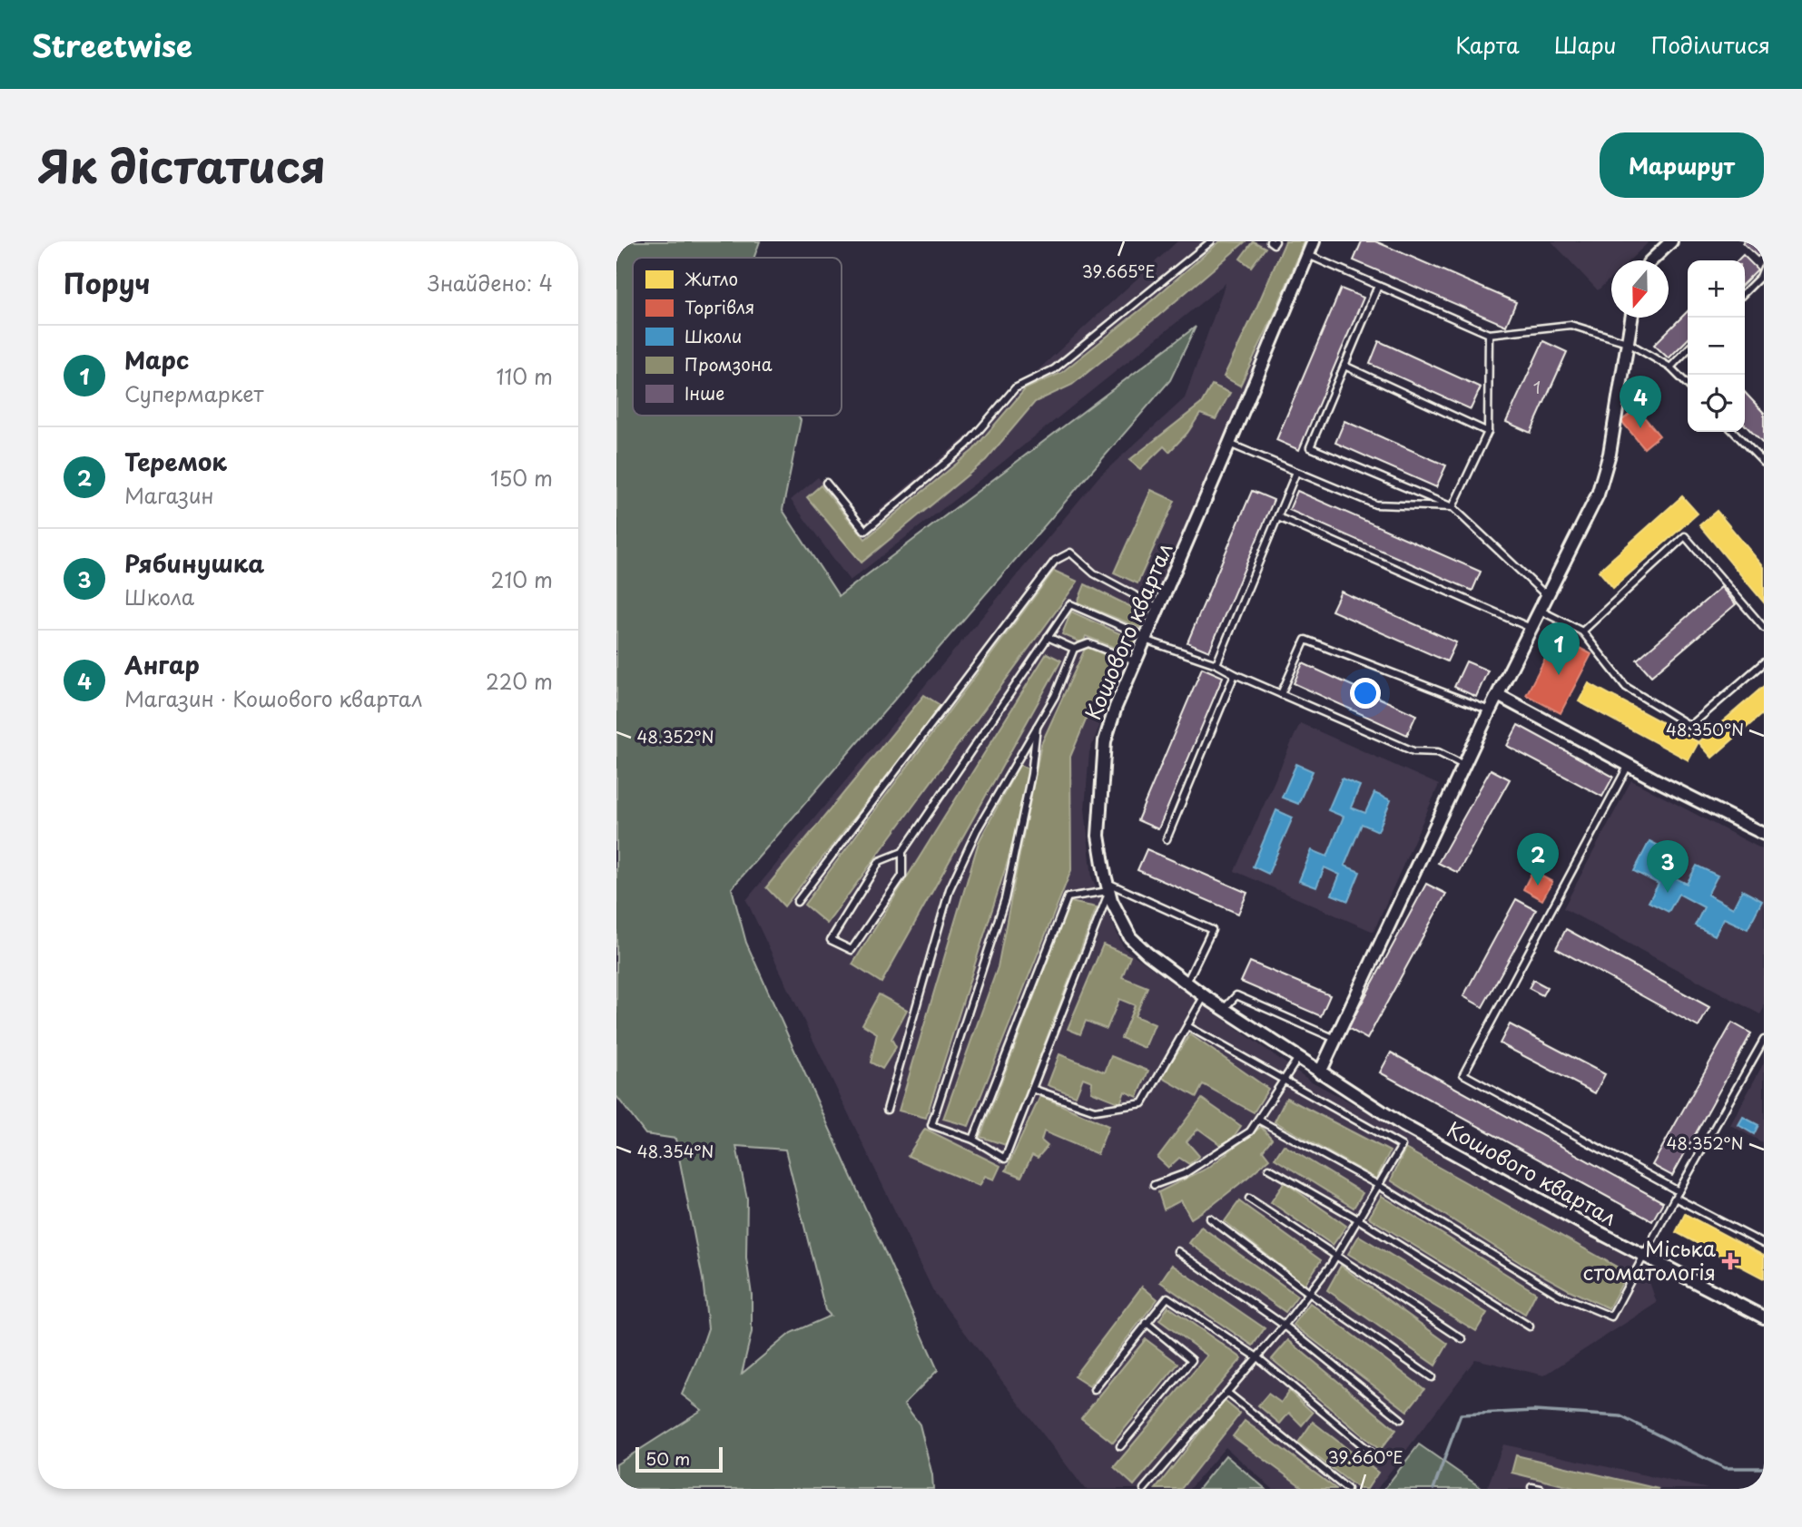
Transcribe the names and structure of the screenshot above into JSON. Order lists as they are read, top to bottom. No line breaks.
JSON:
{"streets":{"street":["Кошового квартал"]},"places":{"health":["Міська стоматологія"]},"house_numbers":["1"],"legend":["Житло","Торгівля","Школи","Промзона","Інше"],"scale_bar":"50 m","north":"bottom","page":{"header":"Streetwise","nav":["Карта","Шари","Поділитися"],"title":"Як дістатися","buttons":"Маршрут","heading":["Поруч","Знайдено: 4"],"map_buttons":["+","−"],"list":[{"mark":"1","name":"Марс","note":"Супермаркет","value":"110 m"},{"mark":"2","name":"Теремок","note":"Магазин","value":"150 m"},{"mark":"3","name":"Рябинушка","note":"Школа","value":"210 m"},{"mark":"4","name":"Ангар","note":"Магазин · Кошового квартал","value":"220 m"}],"pins":["4","1","2","3"],"scale":"50 m"},"coordinates":["39.665°E","48.350°N","48.352°N","48.354°N","39.660°E"]}
